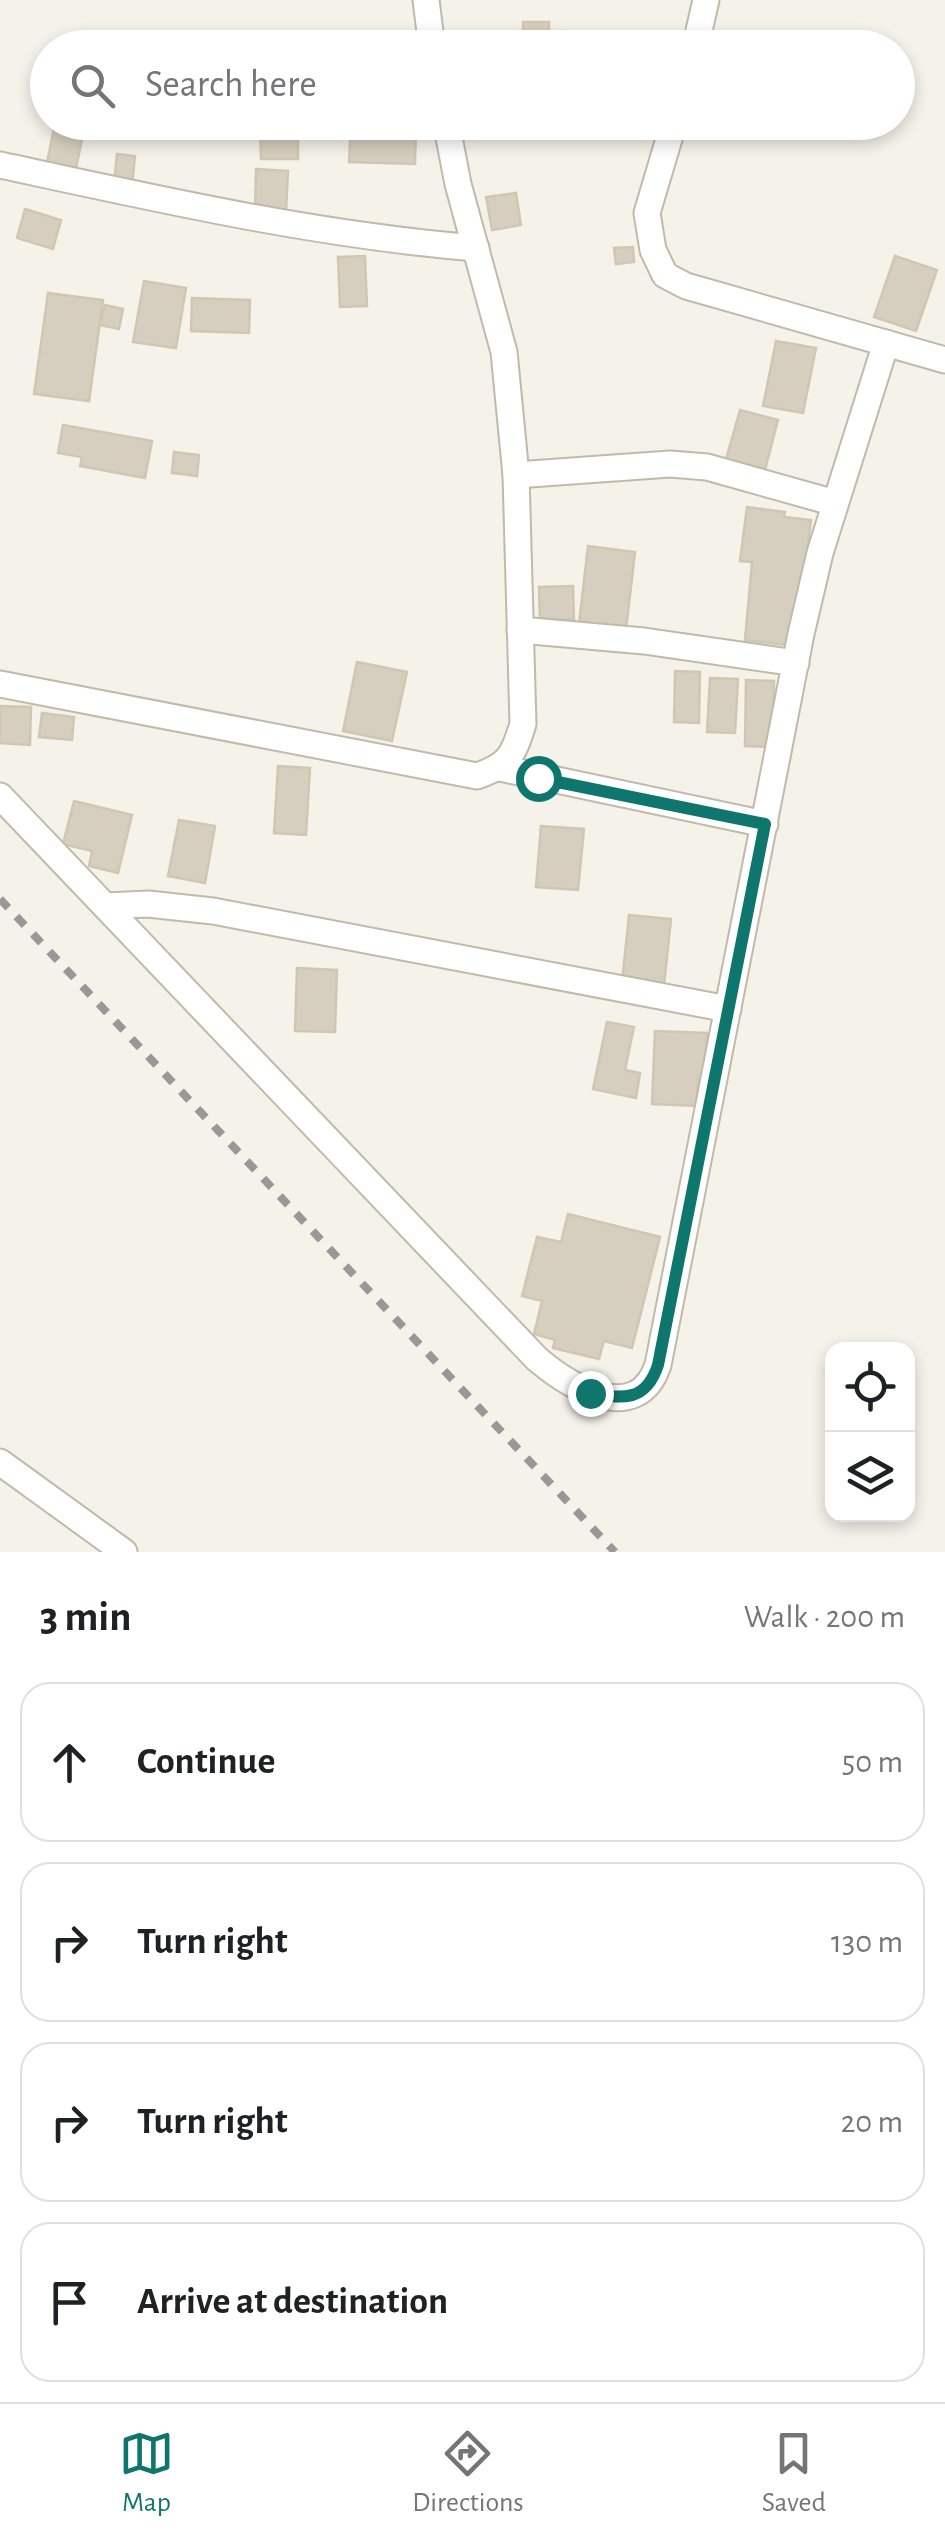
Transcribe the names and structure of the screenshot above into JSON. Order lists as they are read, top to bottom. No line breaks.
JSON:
{"page":{"search":"Search here","heading":["3 min","Walk · 200 m"],"list":[["Continue","50 m"],["Turn right","130 m"],["Turn right","20 m"],"Arrive at destination"],"nav":["Map","Directions","Saved"]}}
